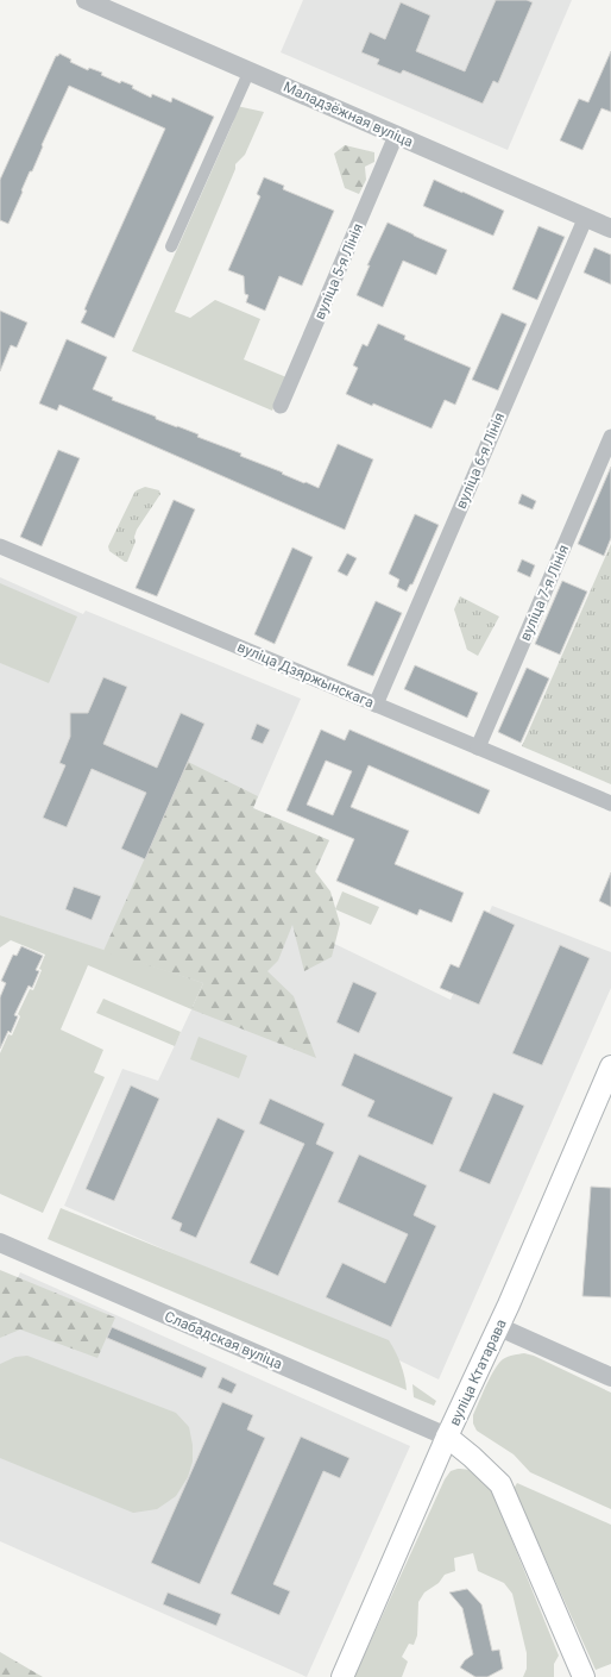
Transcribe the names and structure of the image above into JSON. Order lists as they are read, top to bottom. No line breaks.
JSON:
{"streets":{"main road":["вуліца Ктатарава"],"street":["Маладзёжная вуліца","вуліца 5-я Лінія","вуліца 6-я Лінія","вуліца 7-я Лінія","вуліца Дзяржынскага","Слабадская вуліца"]},"crossings":[["Маладзёжная вуліца","вуліца 5-я Лінія"],["Маладзёжная вуліца","вуліца 6-я Лінія"],["вуліца 6-я Лінія","вуліца Дзяржынскага"],["вуліца 7-я Лінія","вуліца Дзяржынскага"],["Слабадская вуліца","вуліца Ктатарава"]]}
